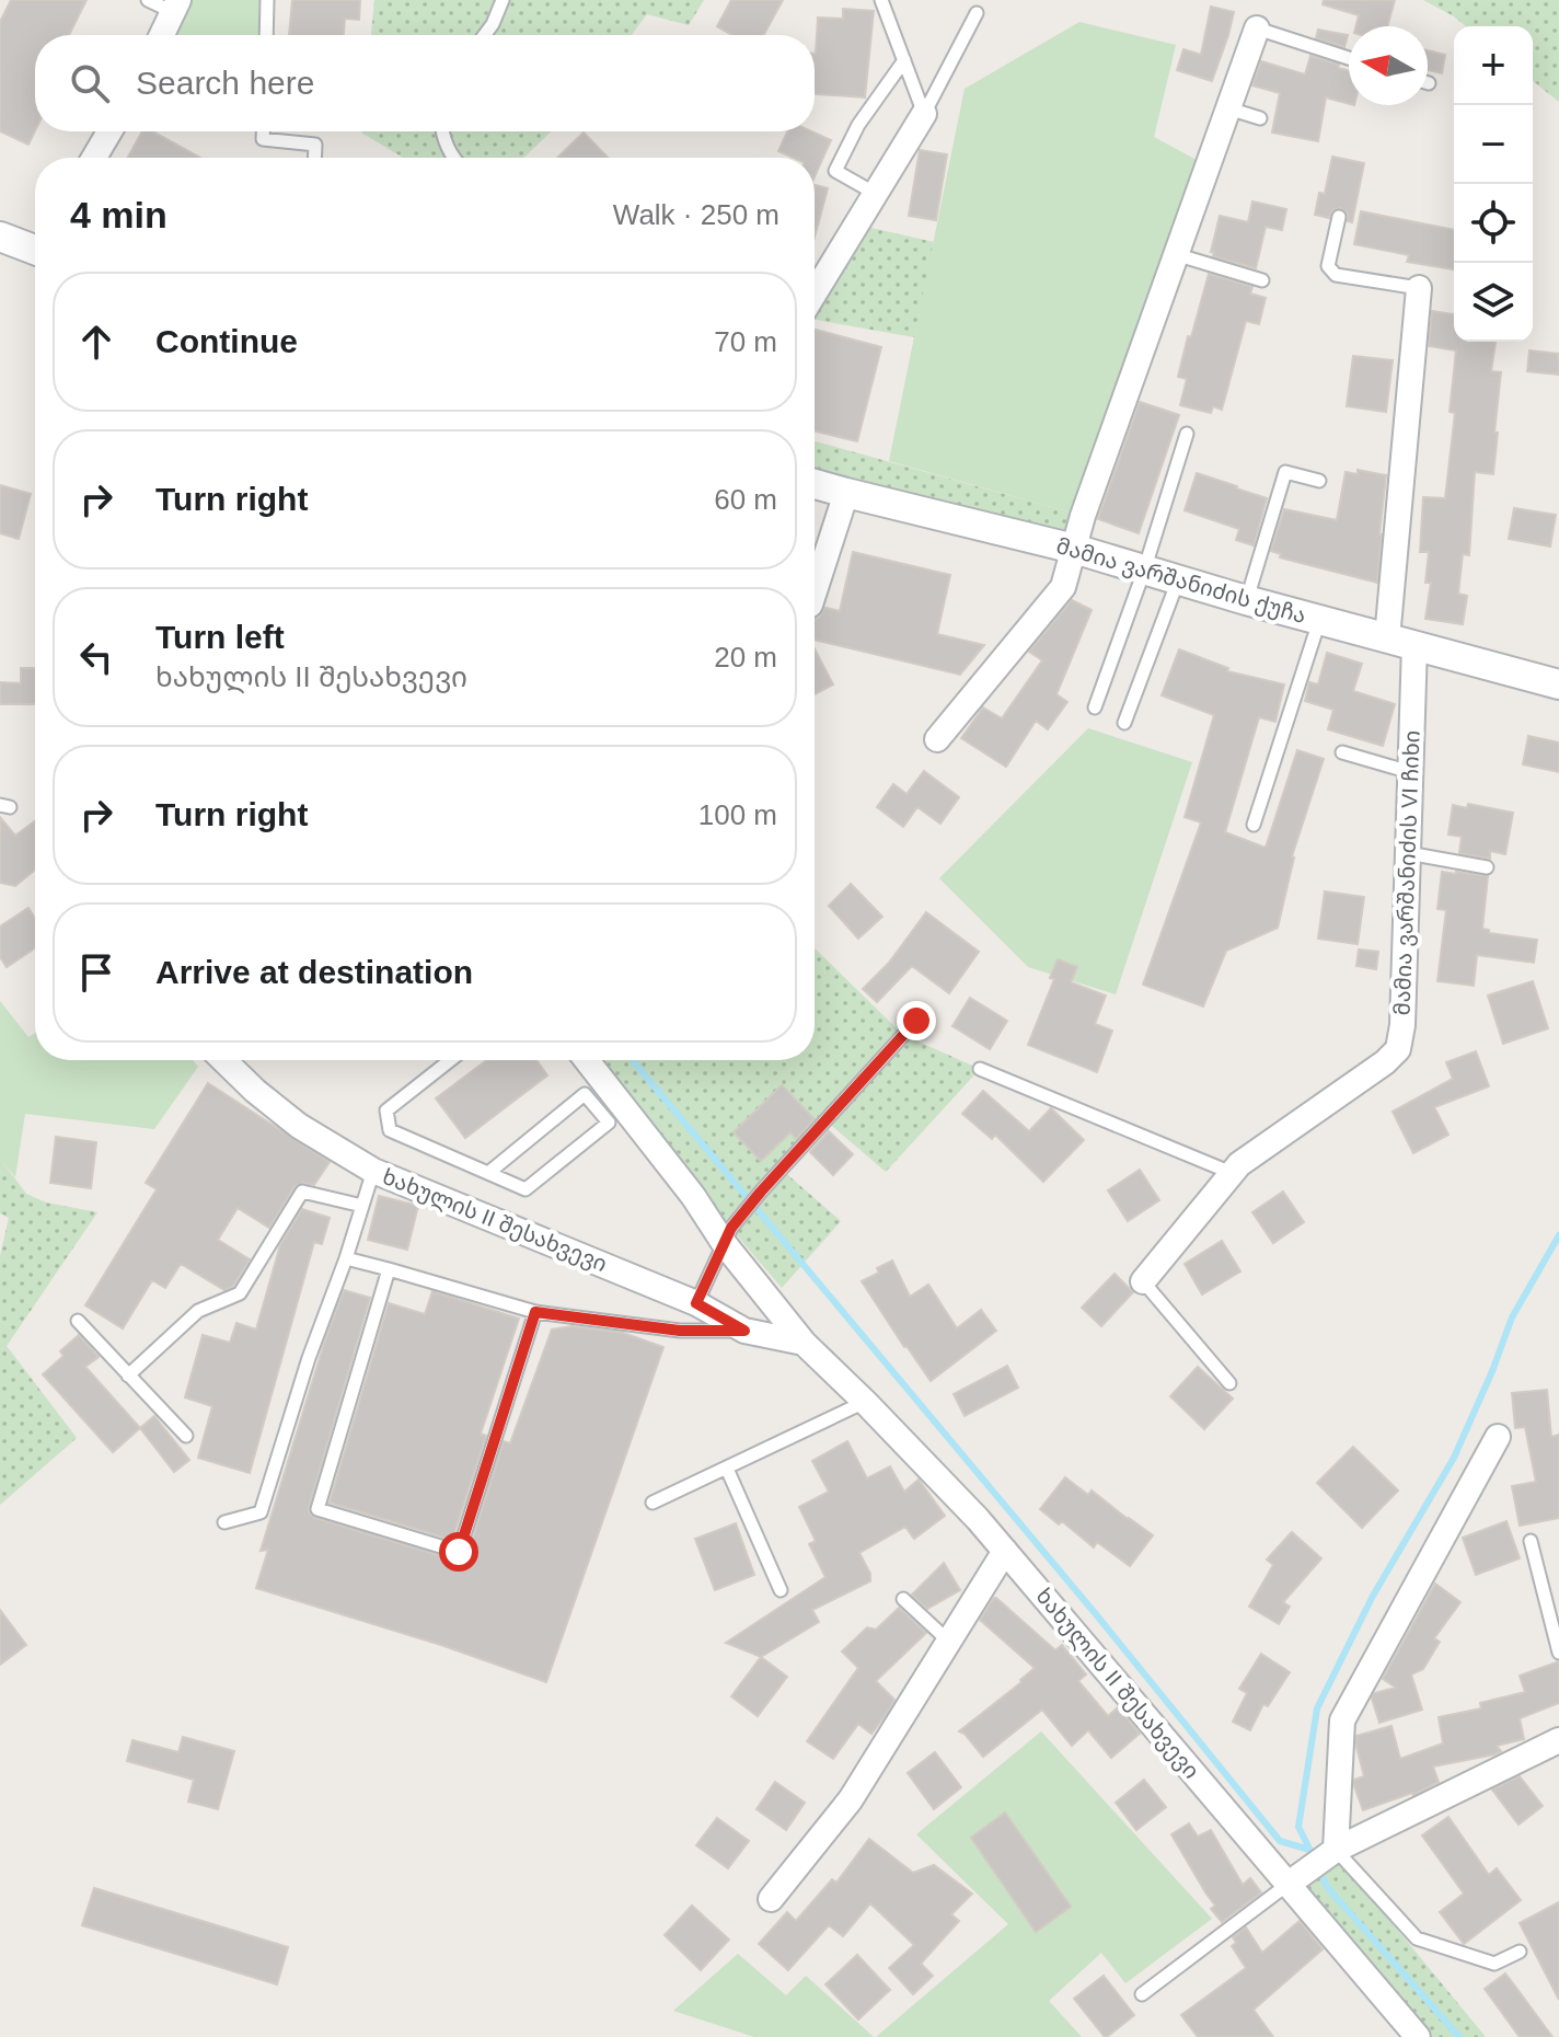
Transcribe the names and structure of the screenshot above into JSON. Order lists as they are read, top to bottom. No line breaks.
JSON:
{"streets":{"street":["მამია ვარშანიძის ქუჩა","მამია ვარშანიძის VI ჩიხი","ხახულის II შესახვევი"]},"crossings":[["მამია ვარშანიძის ქუჩა","მამია ვარშანიძის VI ჩიხი"]],"north":"left","page":{"map_buttons":["+","−"],"search":"Search here","heading":["4 min","Walk · 250 m"],"list":[["Continue","70 m"],["Turn right","60 m"],["Turn left","ხახულის II შესახვევი","20 m"],["Turn right","100 m"],"Arrive at destination"]}}
